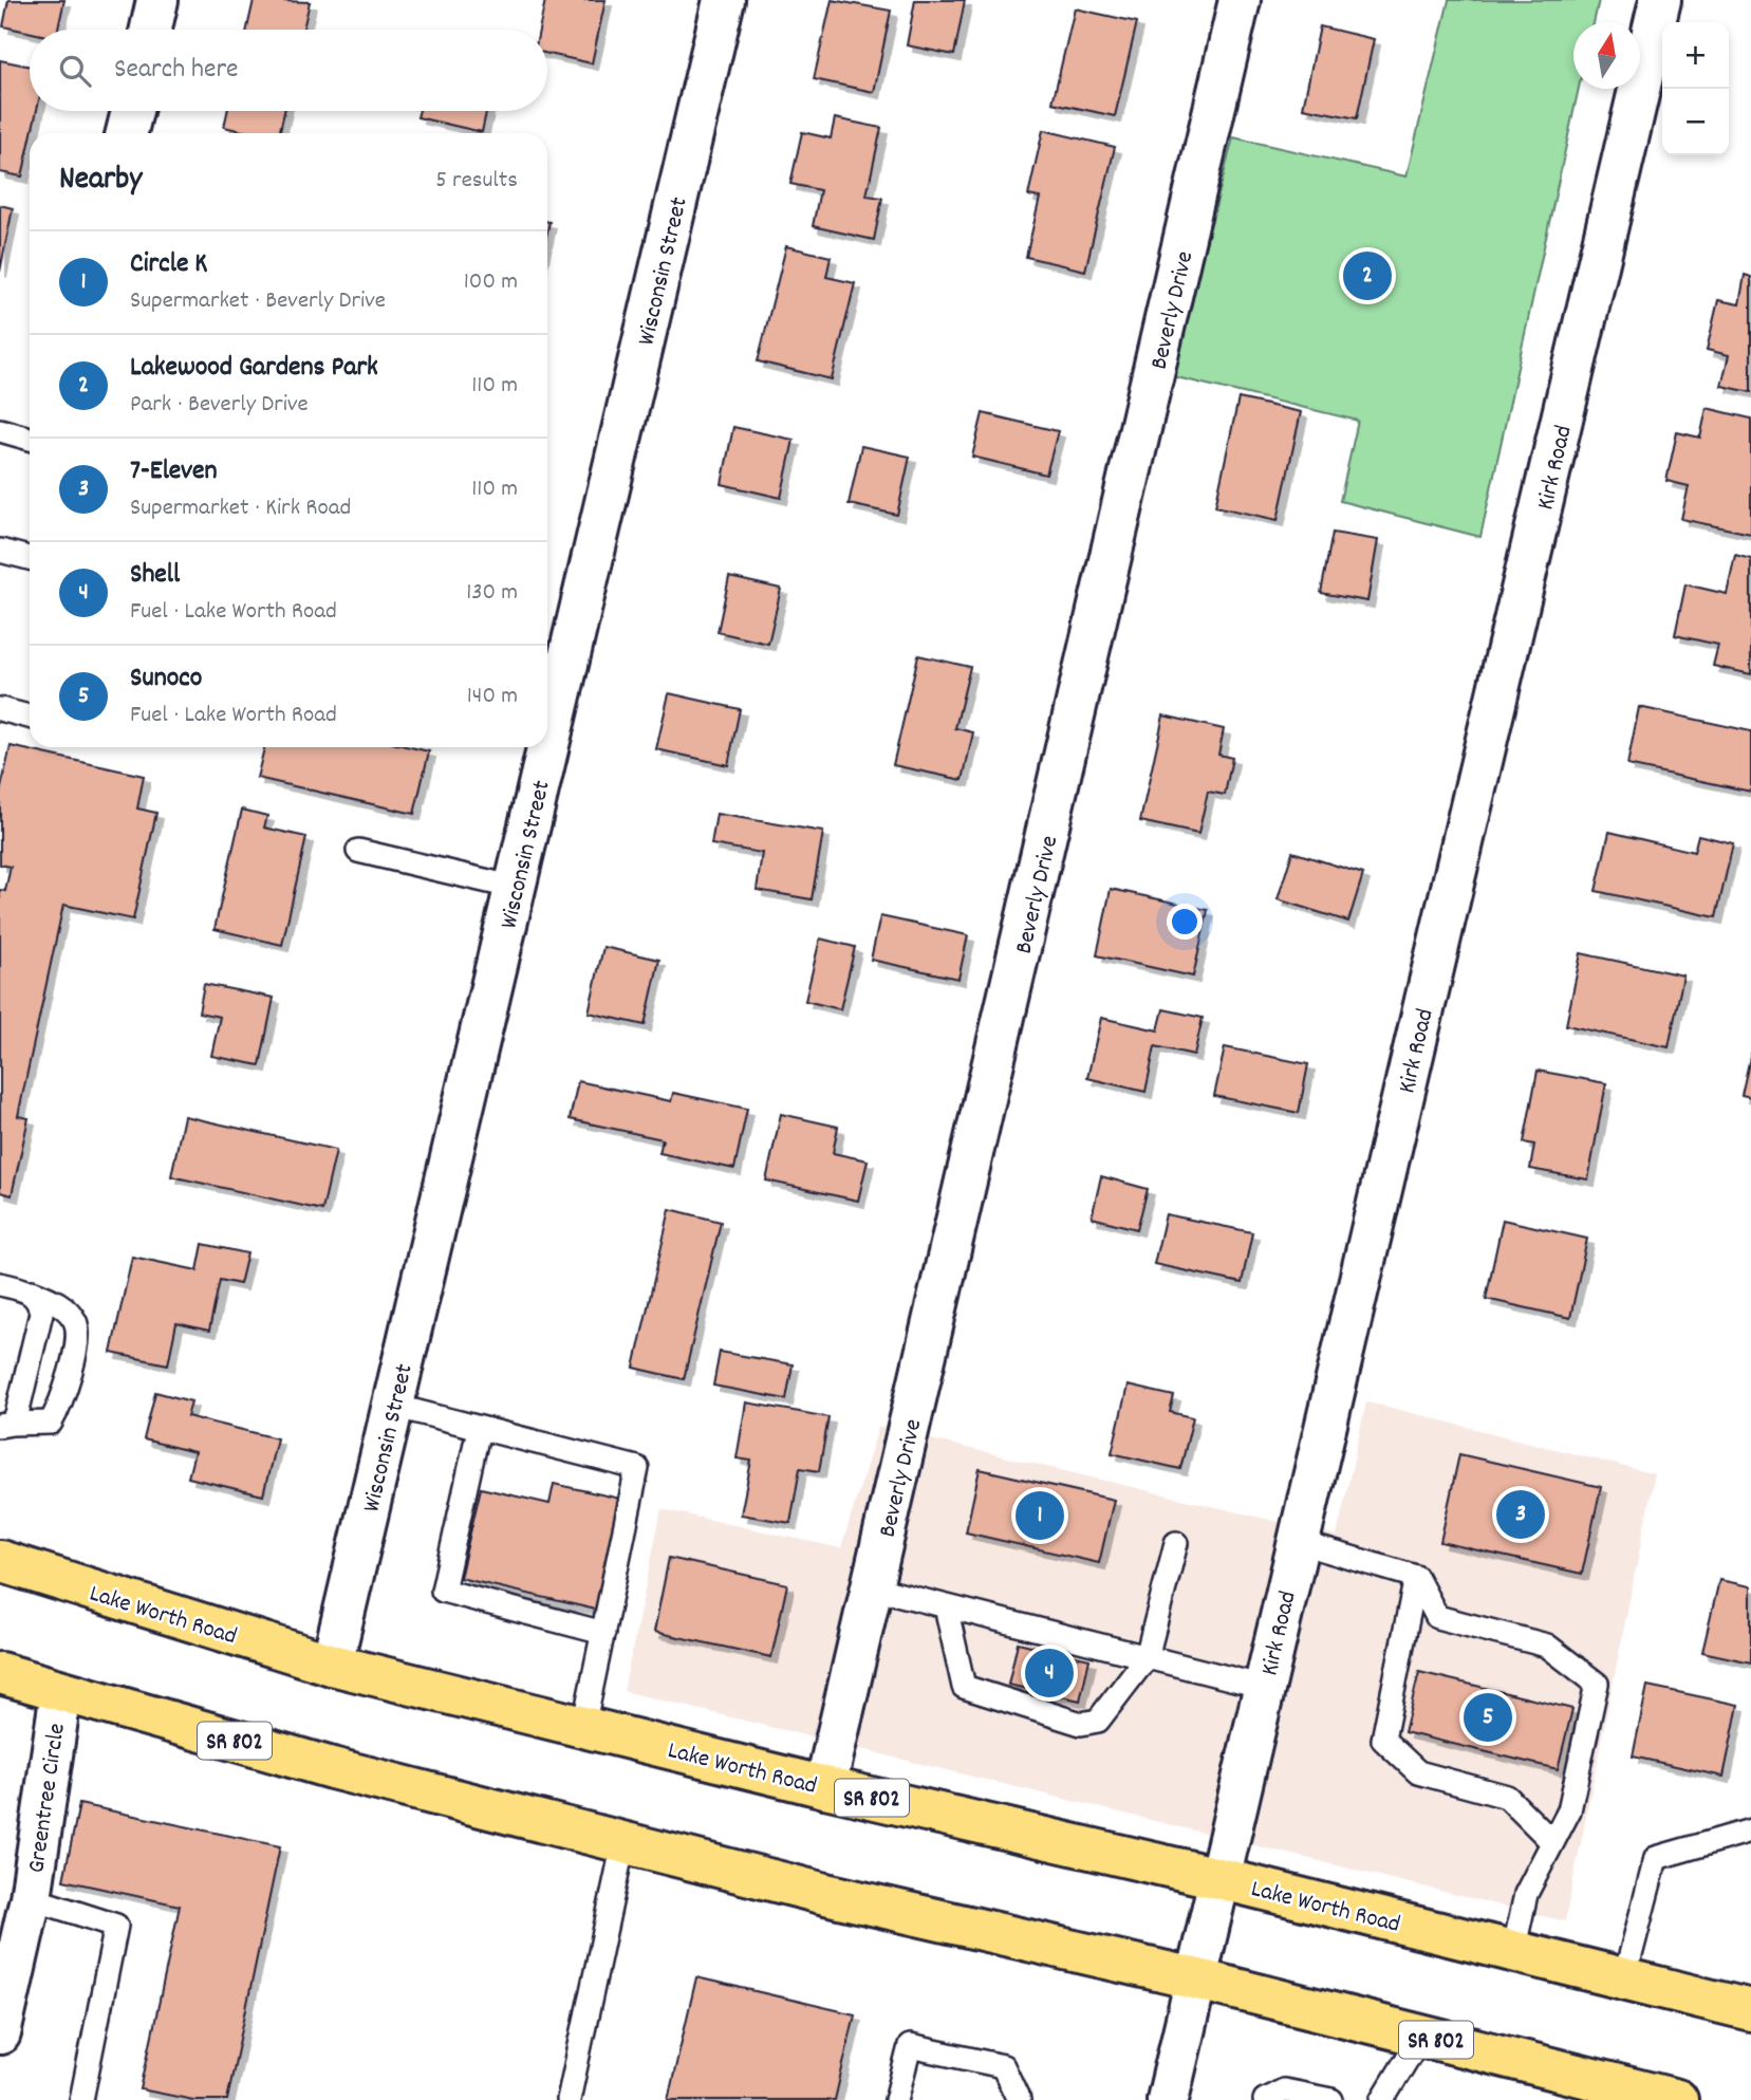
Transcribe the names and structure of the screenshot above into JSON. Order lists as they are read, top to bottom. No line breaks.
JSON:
{"streets":{"main road":["Lake Worth Road","SR 802"],"street":["Wisconsin Street","Beverly Drive","Kirk Road","Greentree Circle"]},"crossings":[["Wisconsin Street","Lake Worth Road"],["Beverly Drive","Lake Worth Road"],["Kirk Road","Lake Worth Road"],["Kirk Road","SR 802"],["SR 802","Greentree Circle"]],"north":"top","page":{"map_buttons":["+","−"],"search":"Search here","heading":["Nearby","5 results"],"list":[{"mark":"1","name":"Circle K","note":"Supermarket · Beverly Drive","value":"100 m"},{"mark":"2","name":"Lakewood Gardens Park","note":"Park · Beverly Drive","value":"110 m"},{"mark":"3","name":"7-Eleven","note":"Supermarket · Kirk Road","value":"110 m"},{"mark":"4","name":"Shell","note":"Fuel · Lake Worth Road","value":"130 m"},{"mark":"5","name":"Sunoco","note":"Fuel · Lake Worth Road","value":"140 m"}],"pins":["2","3","1","4","5"]}}
